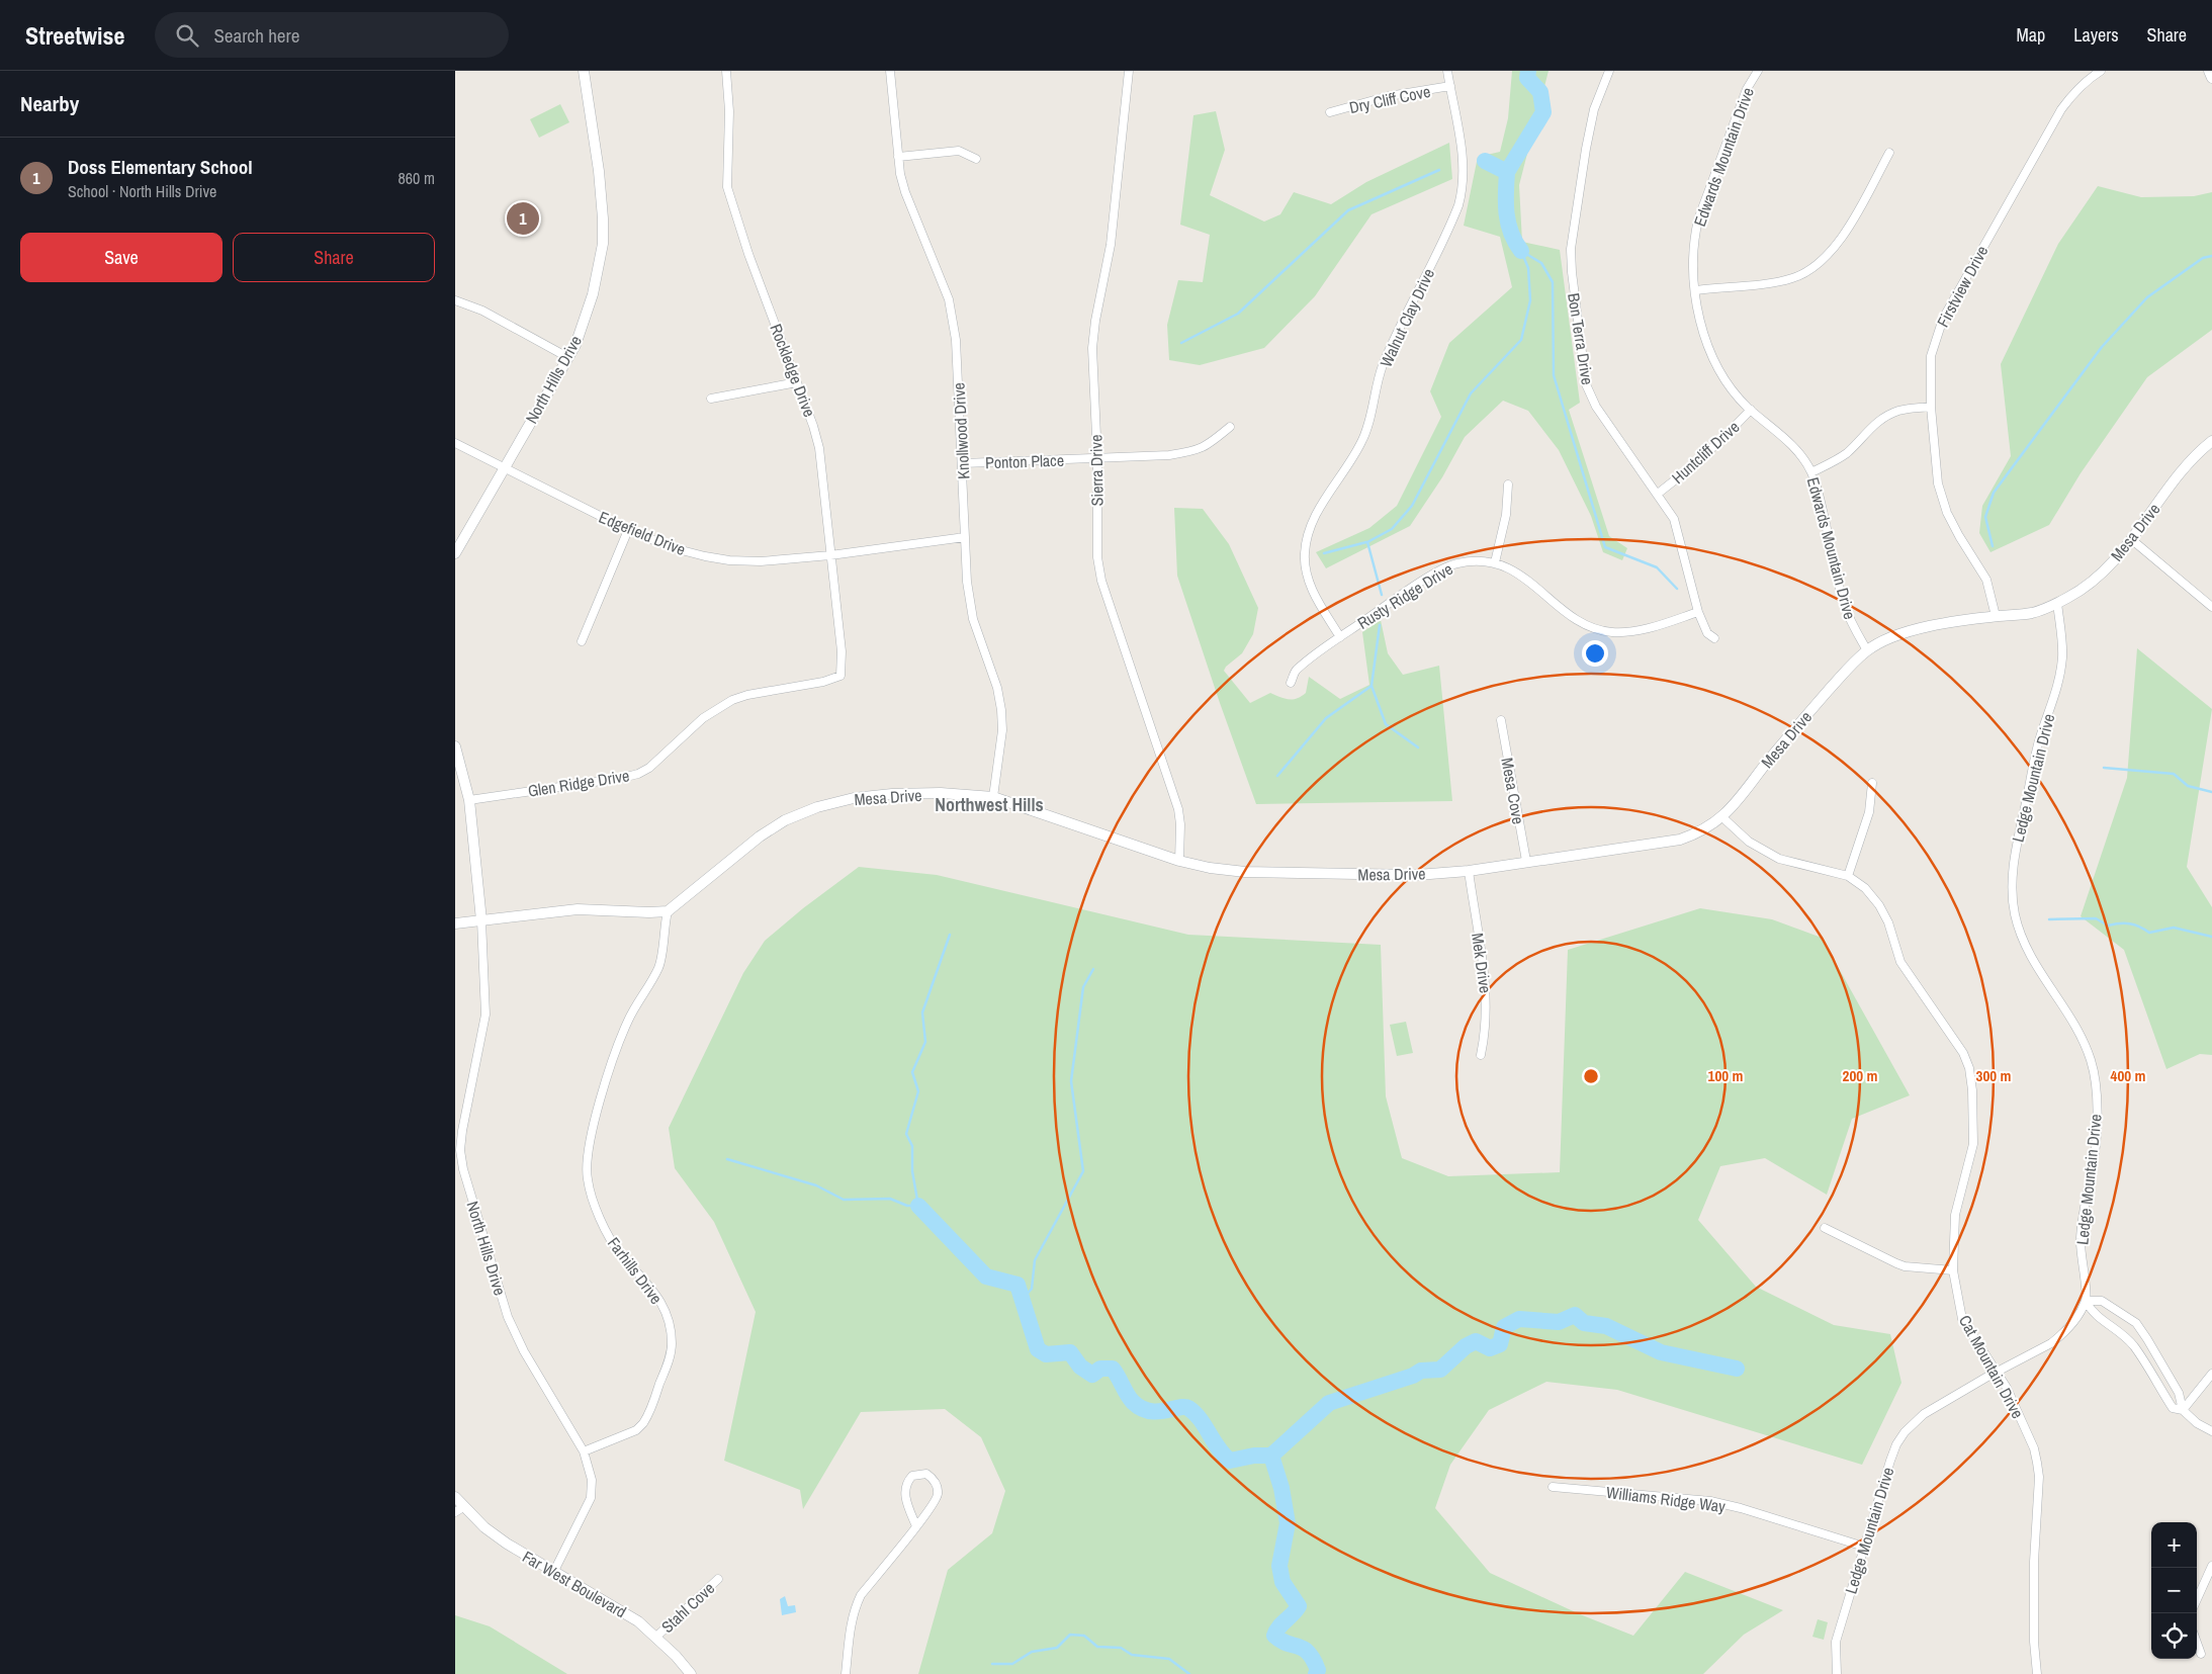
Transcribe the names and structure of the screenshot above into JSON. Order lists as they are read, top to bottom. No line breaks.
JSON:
{"streets":{"street":["Dry Cliff Cove","Edwards Mountain Drive","Firstview Drive","Walnut Clay Drive","Bon Terra Drive","Rockledge Drive","North Hills Drive","Knollwood Drive","Huntcliff Drive","Ponton Place","Sierra Drive","Mesa Drive","Edgefield Drive","Rusty Ridge Drive","Ledge Mountain Drive","Glen Ridge Drive","Mesa Cove","Mek Drive","Farhills Drive","Cat Mountain Drive","Williams Ridge Way","Far West Boulevard","Stahl Cove"]},"crossings":[["Dry Cliff Cove","Walnut Clay Drive"],["Edwards Mountain Drive","Huntcliff Drive"],["Edwards Mountain Drive","Mesa Drive"],["Firstview Drive","Mesa Drive"],["Walnut Clay Drive","Rusty Ridge Drive"],["Bon Terra Drive","Huntcliff Drive"],["Bon Terra Drive","Rusty Ridge Drive"],["Rockledge Drive","Edgefield Drive"],["Rockledge Drive","Glen Ridge Drive"],["North Hills Drive","Edgefield Drive"],["North Hills Drive","Glen Ridge Drive"],["North Hills Drive","Farhills Drive"],["North Hills Drive","Far West Boulevard"],["Knollwood Drive","Ponton Place"],["Knollwood Drive","Mesa Drive"],["Knollwood Drive","Edgefield Drive"],["Ponton Place","Sierra Drive"],["Sierra Drive","Mesa Drive"],["Mesa Drive","Ledge Mountain Drive"],["Mesa Drive","Mesa Cove"],["Mesa Drive","Mek Drive"],["Mesa Drive","Farhills Drive"],["Mesa Drive","Cat Mountain Drive"],["Ledge Mountain Drive","Cat Mountain Drive"],["Ledge Mountain Drive","Williams Ridge Way"],["Far West Boulevard","Stahl Cove"]],"districts":["Northwest Hills"],"page":{"header":"Streetwise","search":"Search here","nav":["Map","Layers","Share"],"heading":"Nearby","list":[{"mark":"1","name":"Doss Elementary School","note":"School · North Hills Drive","value":"860 m"}],"pins":"1","buttons":["Save","Share"],"map_buttons":["+","−"]},"rings":["100 m","200 m","300 m","400 m"]}
